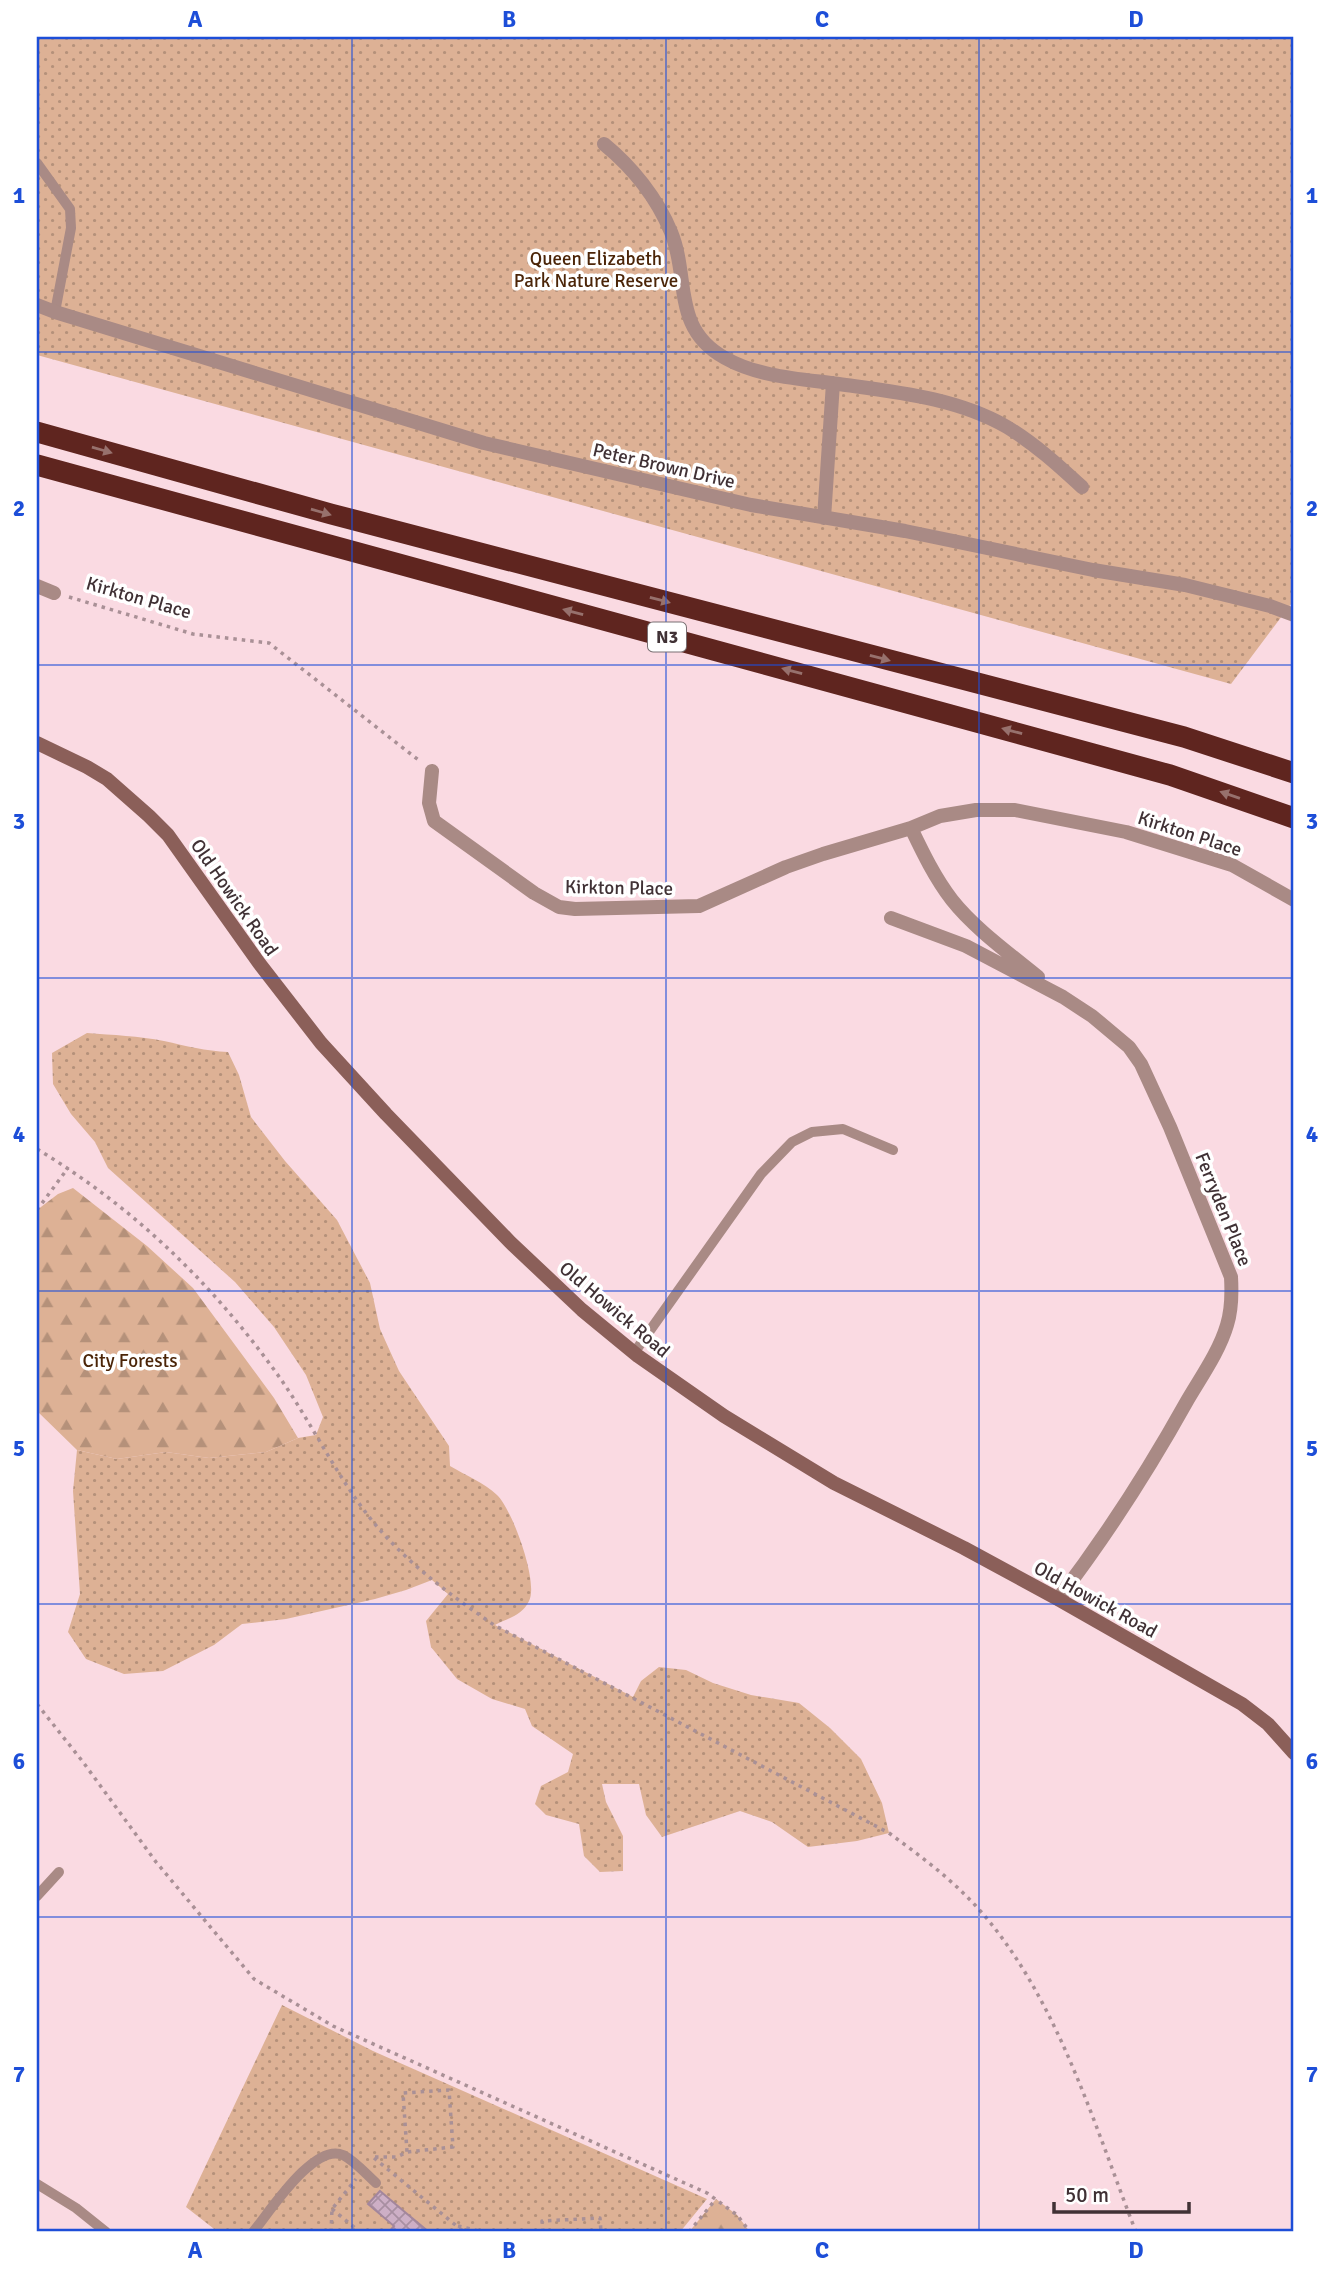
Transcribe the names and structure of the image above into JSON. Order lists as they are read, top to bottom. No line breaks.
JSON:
{"streets":{"highway":["N3"],"main road":["Old Howick Road"],"street":["Peter Brown Drive","Kirkton Place","Ferryden Place"]},"crossings":[["Kirkton Place","Ferryden Place"],["Old Howick Road","Ferryden Place"]],"parks":["Queen Elizabeth Park Nature Reserve","City Forests"],"scale_bar":"50 m","grid":{"columns":["A","B","C","D"],"rows":["1","2","3","4","5","6","7"]}}
